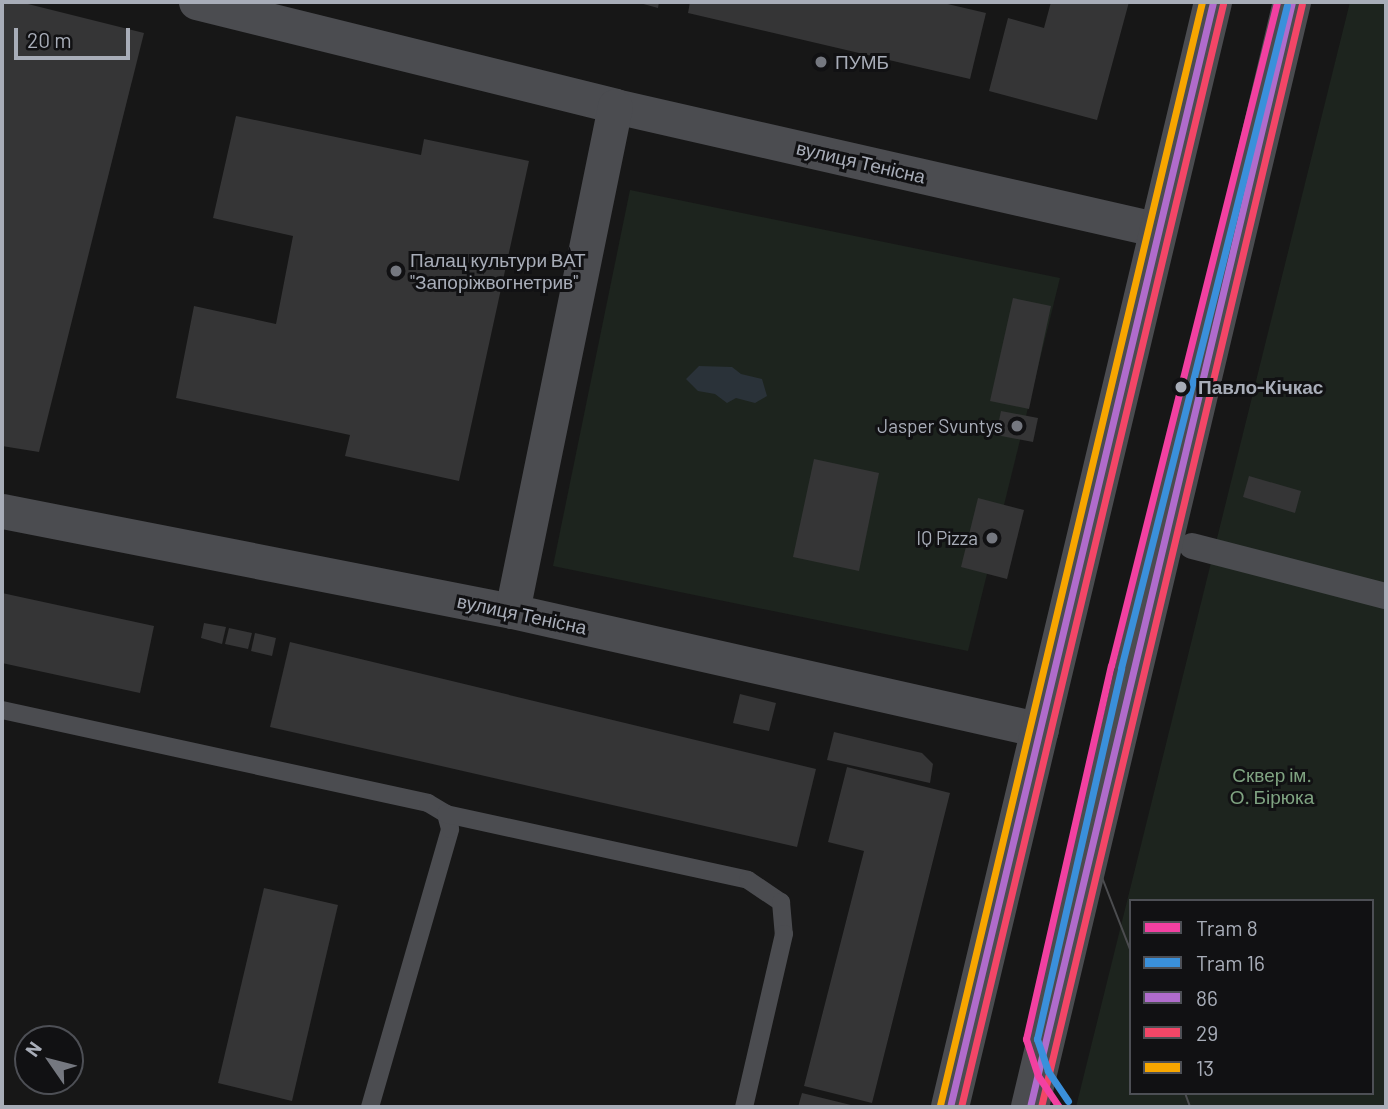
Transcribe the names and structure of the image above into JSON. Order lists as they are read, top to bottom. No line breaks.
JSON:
{"streets":{"street":["вулиця Тенісна"]},"parks":["Сквер ім. О. Бірюка"],"places":["ПУМБ","Палац культури ВАТ \"Запоріжвогнетрив\"","Павло-Кічкас","Jasper Svuntys","IQ Pіzza"],"lines":["tram line 8","transit line 86","transit line 13","transit line 29","tram line 16"],"legend":["Tram 8","Tram 16","86","29","13"],"scale_bar":"20 m","north":"top left"}
